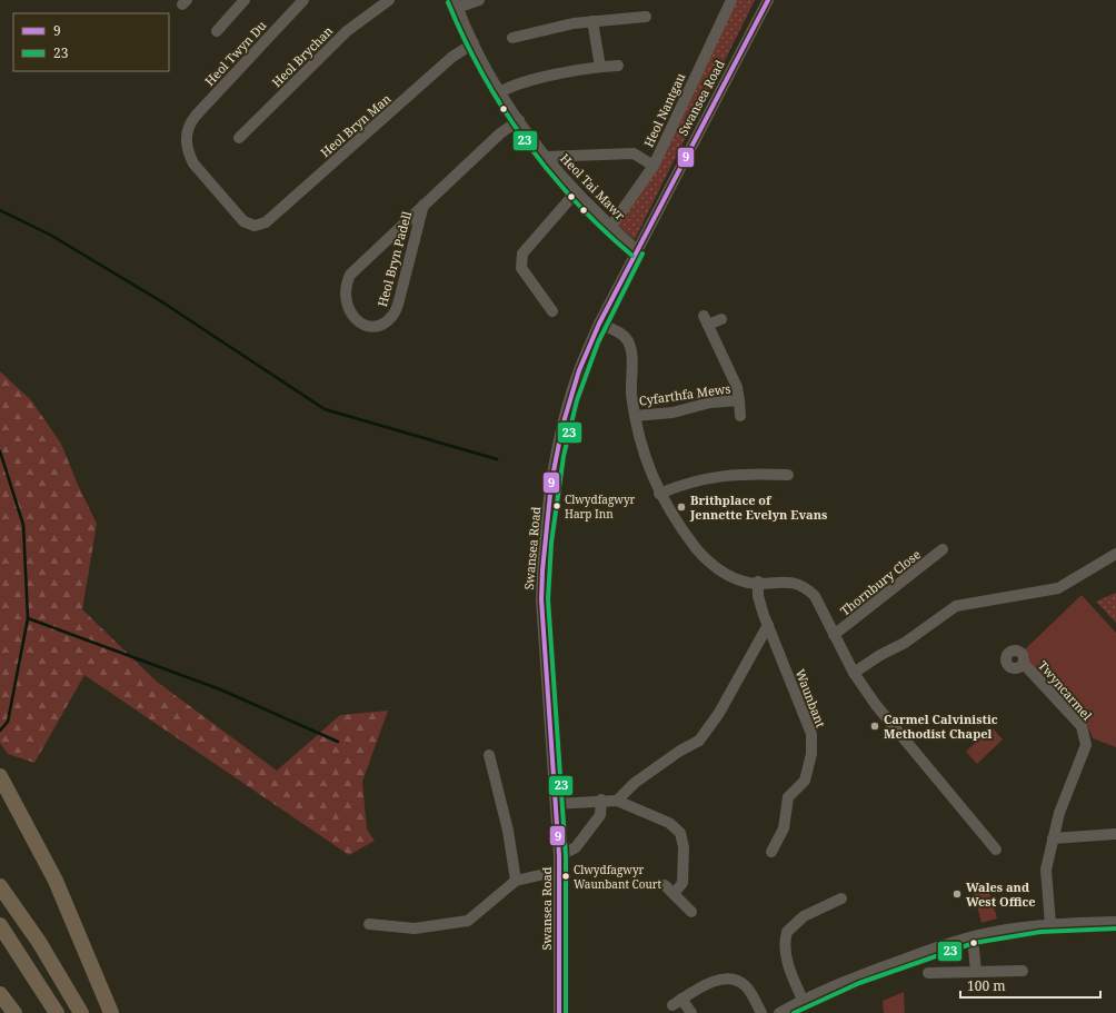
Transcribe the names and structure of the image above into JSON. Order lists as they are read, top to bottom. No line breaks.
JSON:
{"streets":{"street":["Heol Twyn Du","Heol Brychan","Swansea Road","Heol Nantgau","Heol Bryn Man","Heol Tai Mawr","Heol Bryn Padell","Cyfarthfa Mews","Thornbury Close","Twyncarmel","Waunbant"]},"crossings":[["Heol Twyn Du","Heol Bryn Man"],["Swansea Road","Heol Tai Mawr"],["Heol Nantgau","Heol Tai Mawr"],["Heol Bryn Man","Heol Tai Mawr"],["Heol Tai Mawr","Heol Bryn Padell"]],"places":["Clwydfagwyr Harp Inn","Brithplace of Jennette Evelyn Evans","Carmel Calvinistic Methodist Chapel","Clwydfagwyr Waunbant Court","Wales and West Office"],"lines":["transit line 9","transit line 23"],"legend":["9","23"],"scale_bar":"100 m"}
